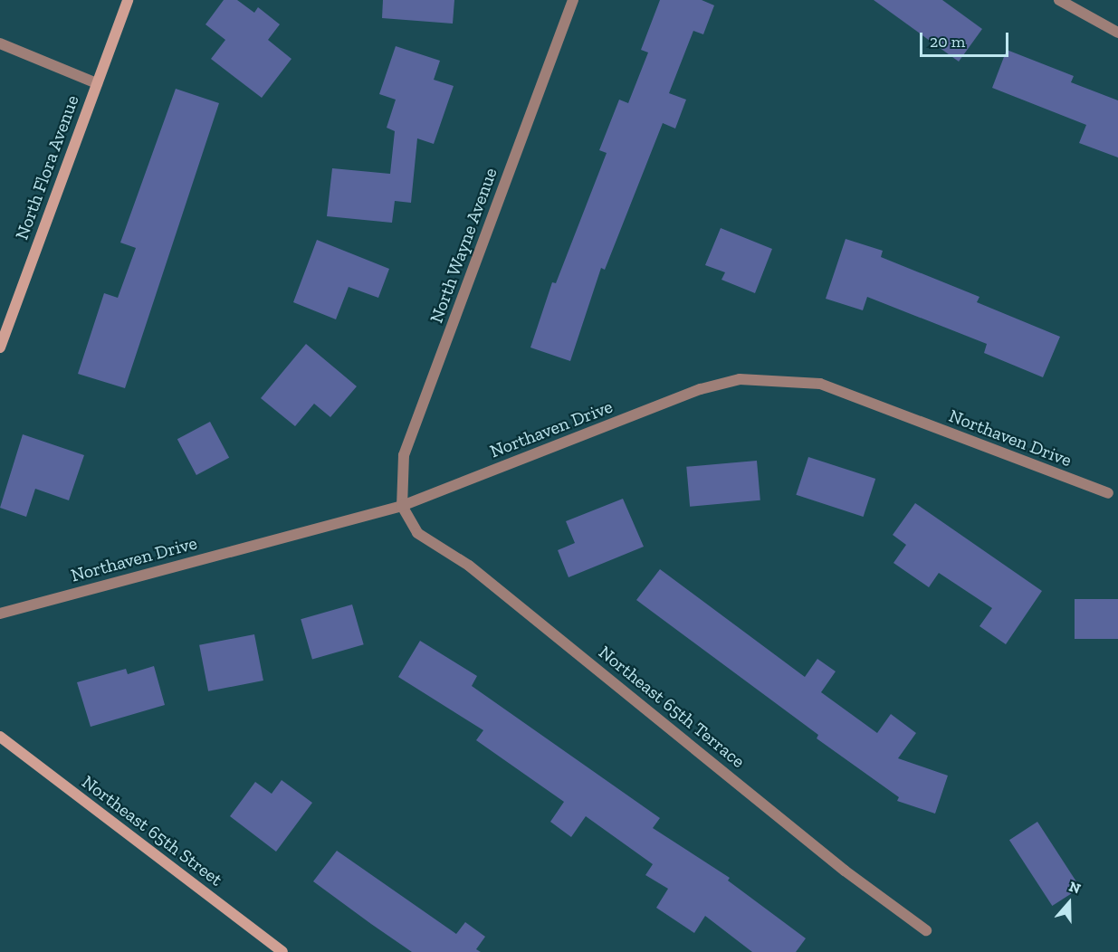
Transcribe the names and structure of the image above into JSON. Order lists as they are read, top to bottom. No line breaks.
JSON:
{"streets":{"street":["North Flora Avenue","North Wayne Avenue","Northaven Drive","Northeast 65th Terrace","Northeast 65th Street"]},"crossings":[["North Wayne Avenue","Northaven Drive"],["North Wayne Avenue","Northeast 65th Terrace"],["Northaven Drive","Northeast 65th Terrace"]],"scale_bar":"20 m","north":"top"}
